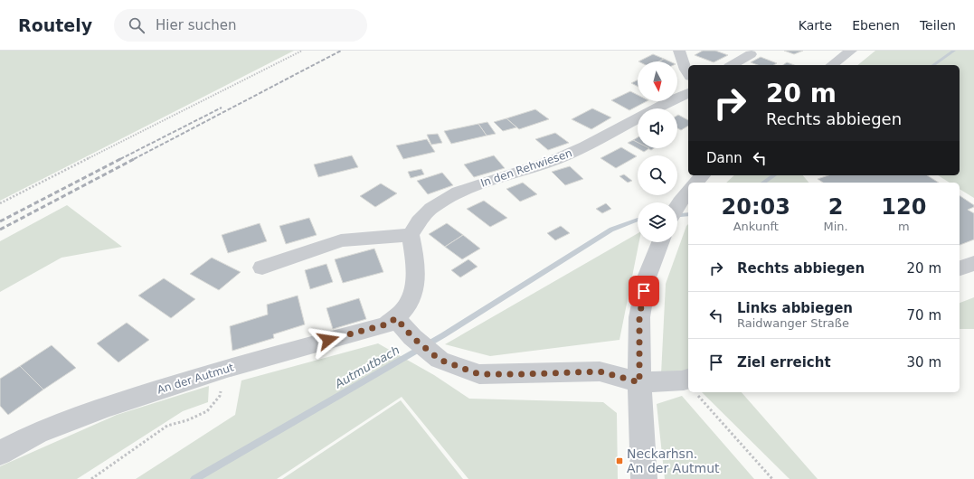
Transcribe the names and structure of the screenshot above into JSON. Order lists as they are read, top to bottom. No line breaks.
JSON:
{"streets":{"street":["In den Rehwiesen","An der Autmut"]},"water":["Autmutbach"],"places":{"transit":["Neckarhsn. An der Autmut"]},"north":"bottom","page":{"header":"Routely","search":"Hier suchen","nav":["Karte","Ebenen","Teilen"],"turn":["20 m","Rechts abbiegen"],"then":"Dann","eta":["20:03","Ankunft","2","Min.","120","m"],"list":[{"name":"Rechts abbiegen","value":"20 m"},{"name":"Links abbiegen","note":"Raidwanger Straße","value":"70 m"},{"name":"Ziel erreicht","value":"30 m"}]}}
